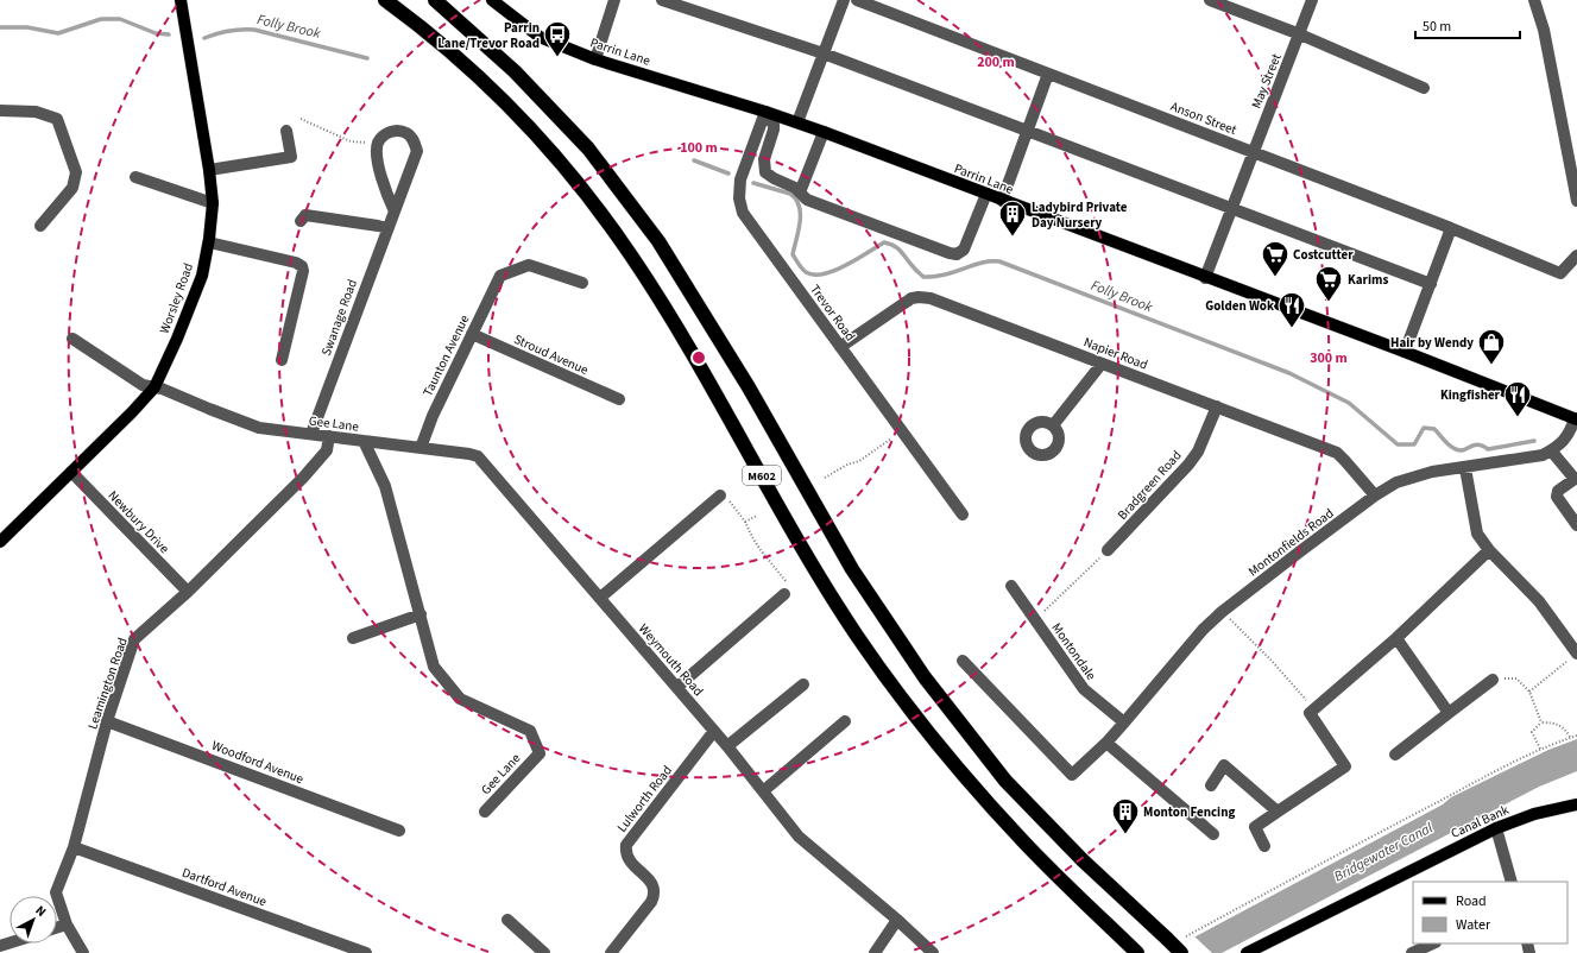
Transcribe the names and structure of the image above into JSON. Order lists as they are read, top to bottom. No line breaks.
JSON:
{"streets":{"highway":["M602"],"main road":["Parrin Lane","Worsley Road","Canal Bank"],"street":["May Street","Anson Street","Trevor Road","Swanage Road","Napier Road","Stroud Avenue","Taunton Avenue","Gee Lane","Bradgreen Road","Newbury Drive","Montonfields Road","Montondale","Weymouth Road","Leamington Road","Woodford Avenue","Lulworth Road","Dartford Avenue"]},"crossings":[["Parrin Lane","May Street"],["Parrin Lane","Trevor Road"],["Parrin Lane","Montonfields Road"],["May Street","Anson Street"],["Worsley Road","Gee Lane"],["Worsley Road","Newbury Drive"],["Trevor Road","Napier Road"],["Swanage Road","Gee Lane"],["Napier Road","Bradgreen Road"],["Napier Road","Montonfields Road"],["Stroud Avenue","Taunton Avenue"],["Taunton Avenue","Weymouth Road"],["Gee Lane","Weymouth Road"],["Gee Lane","Leamington Road"],["Newbury Drive","Leamington Road"],["Montonfields Road","Montondale"],["Weymouth Road","Lulworth Road"],["Leamington Road","Woodford Avenue"],["Leamington Road","Dartford Avenue"]],"water":["Folly Brook","Bridgewater Canal"],"places":{"bus stop":["Parrin Lane/Trevor Road"],"building":["Ladybird Private Day Nursery","Monton Fencing"],"supermarket":["Costcutter","Karims"],"restaurant":["Golden Wok","Kingfisher"],"shop":["Hair by Wendy"]},"legend":["Road","Water"],"scale_bar":"50 m","north":"top right","rings":["200 m","100 m","300 m"]}
